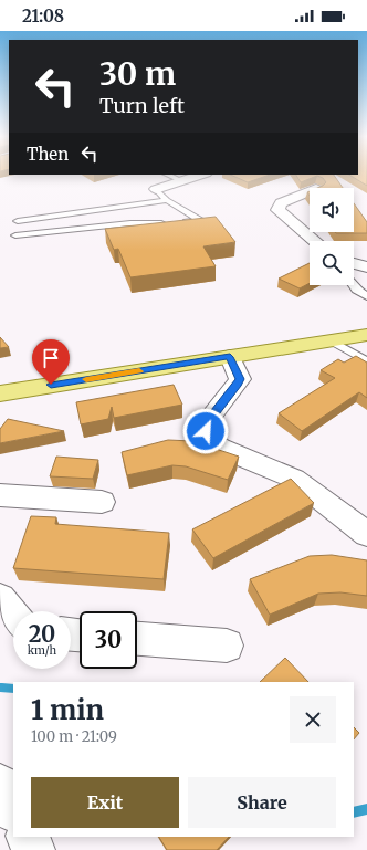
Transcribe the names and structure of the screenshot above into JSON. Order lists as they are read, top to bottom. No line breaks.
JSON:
{"page":{"status":"21:08","turn":["30 m","Turn left"],"then":"Then","speed":"20 km/h","limit":"30","heading":["1 min","100 m · 21:09"],"buttons":["Exit","Share"]}}
